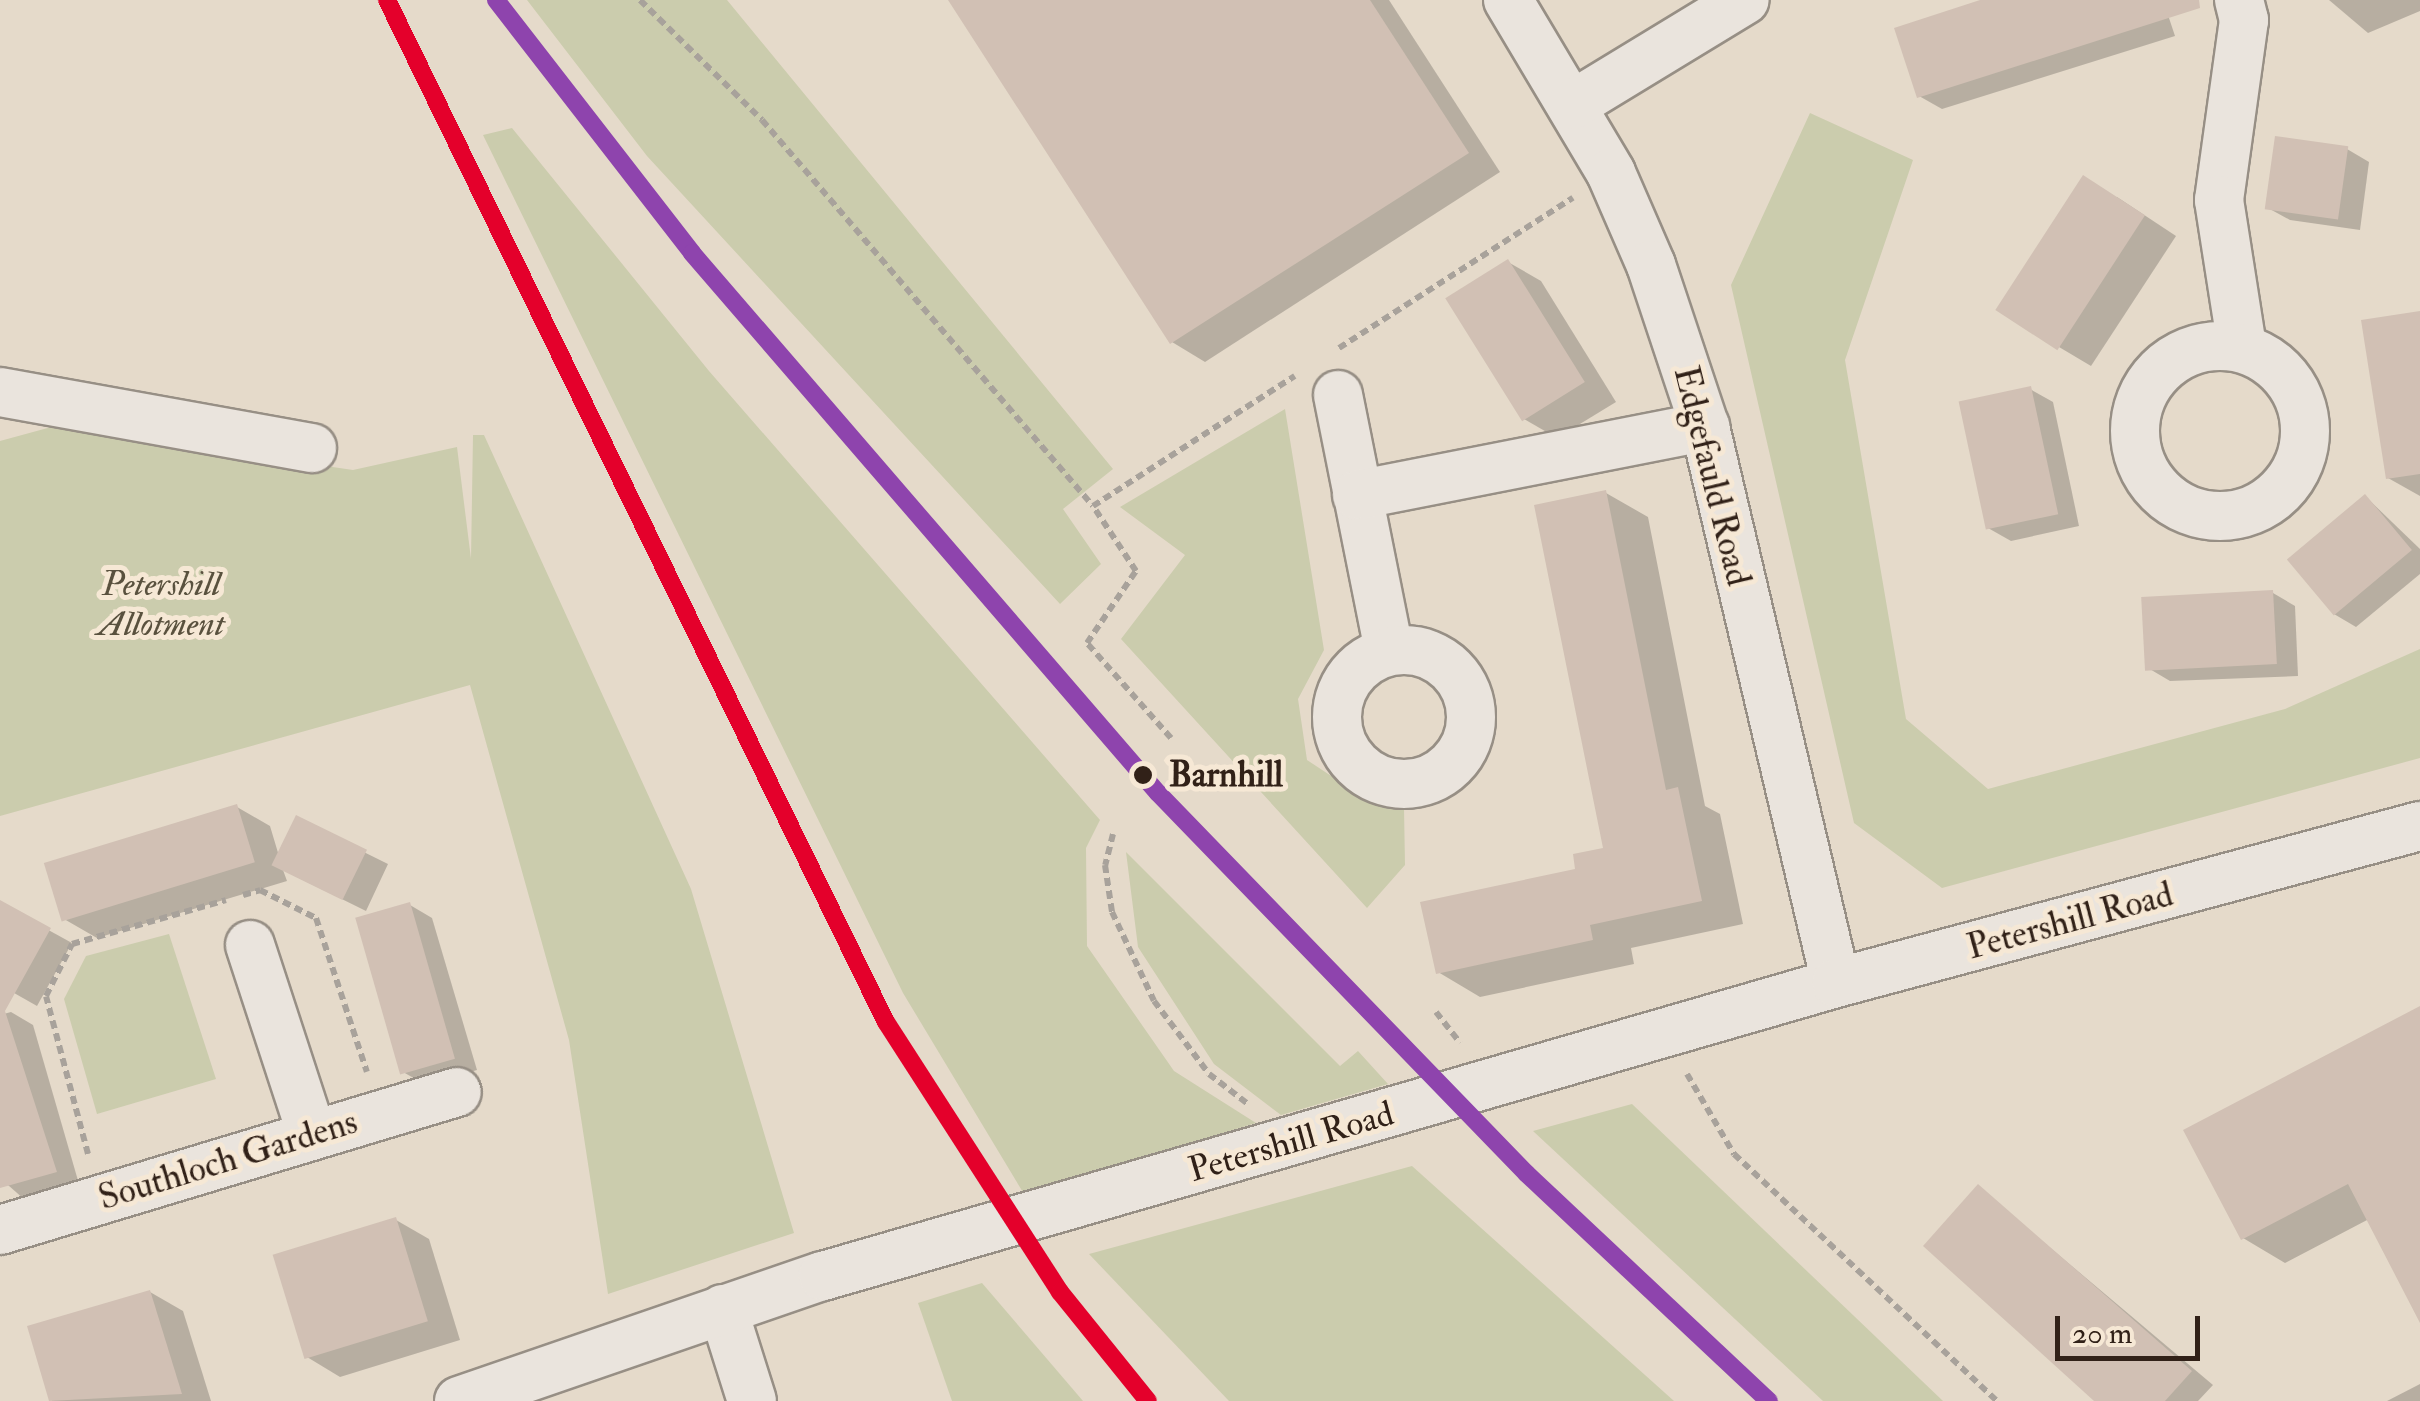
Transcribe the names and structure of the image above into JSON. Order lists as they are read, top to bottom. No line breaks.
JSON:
{"streets":{"street":["Edgefauld Road","Petershill Road","Southloch Gardens"]},"crossings":[["Edgefauld Road","Petershill Road"]],"parks":["Petershill Allotment"],"places":["Barnhill"],"scale_bar":"20 m"}
